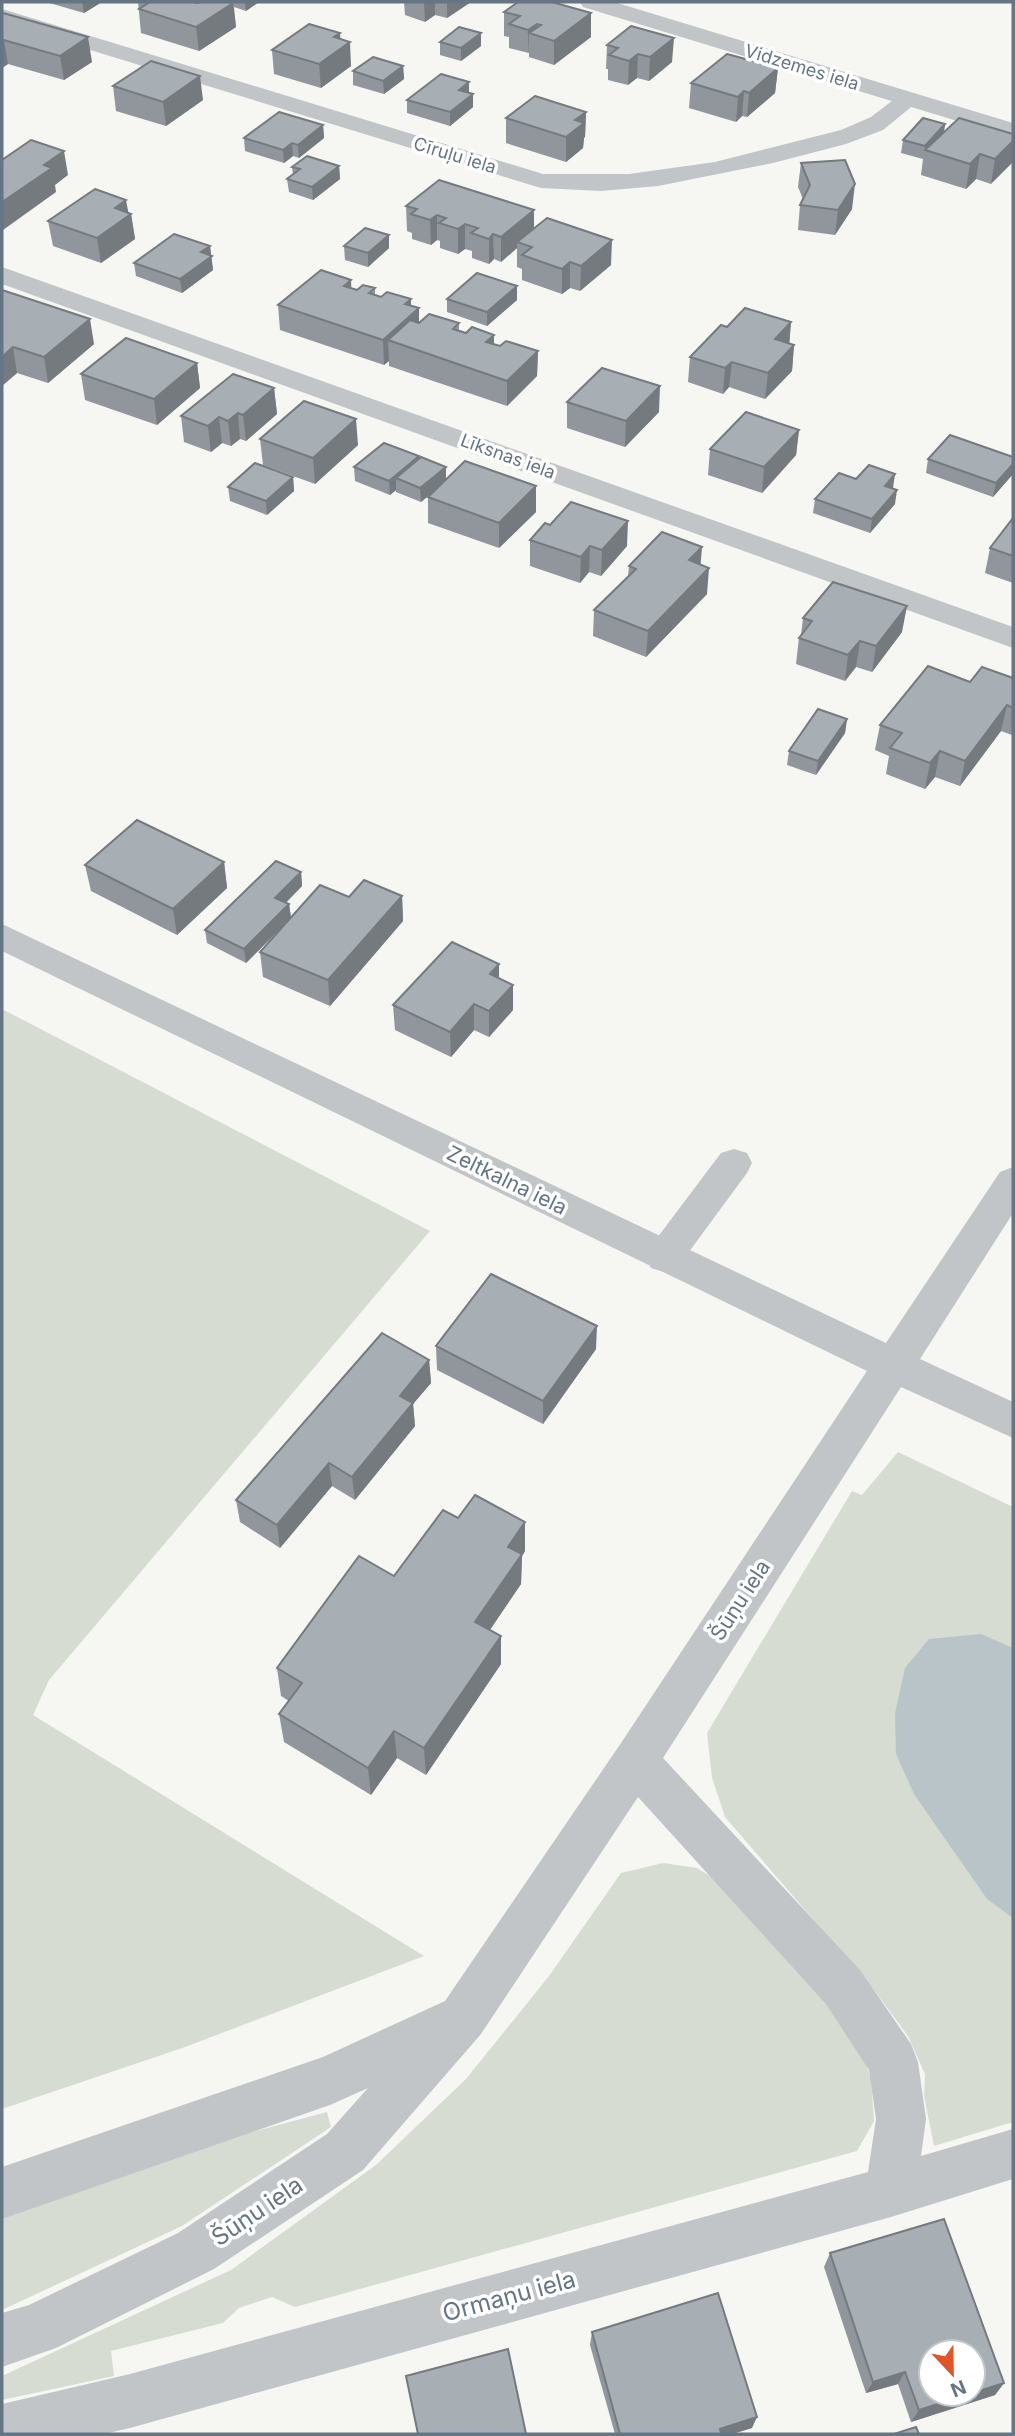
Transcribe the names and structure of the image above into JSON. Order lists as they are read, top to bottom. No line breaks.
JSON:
{"streets":{"street":["Vidzemes iela","Cīruļu iela","Līksnas iela","Zeltkalna iela","Šūņu iela","Ormaņu iela"]},"crossings":[["Vidzemes iela","Cīruļu iela"],["Zeltkalna iela","Šūņu iela"]],"north":"bottom"}
